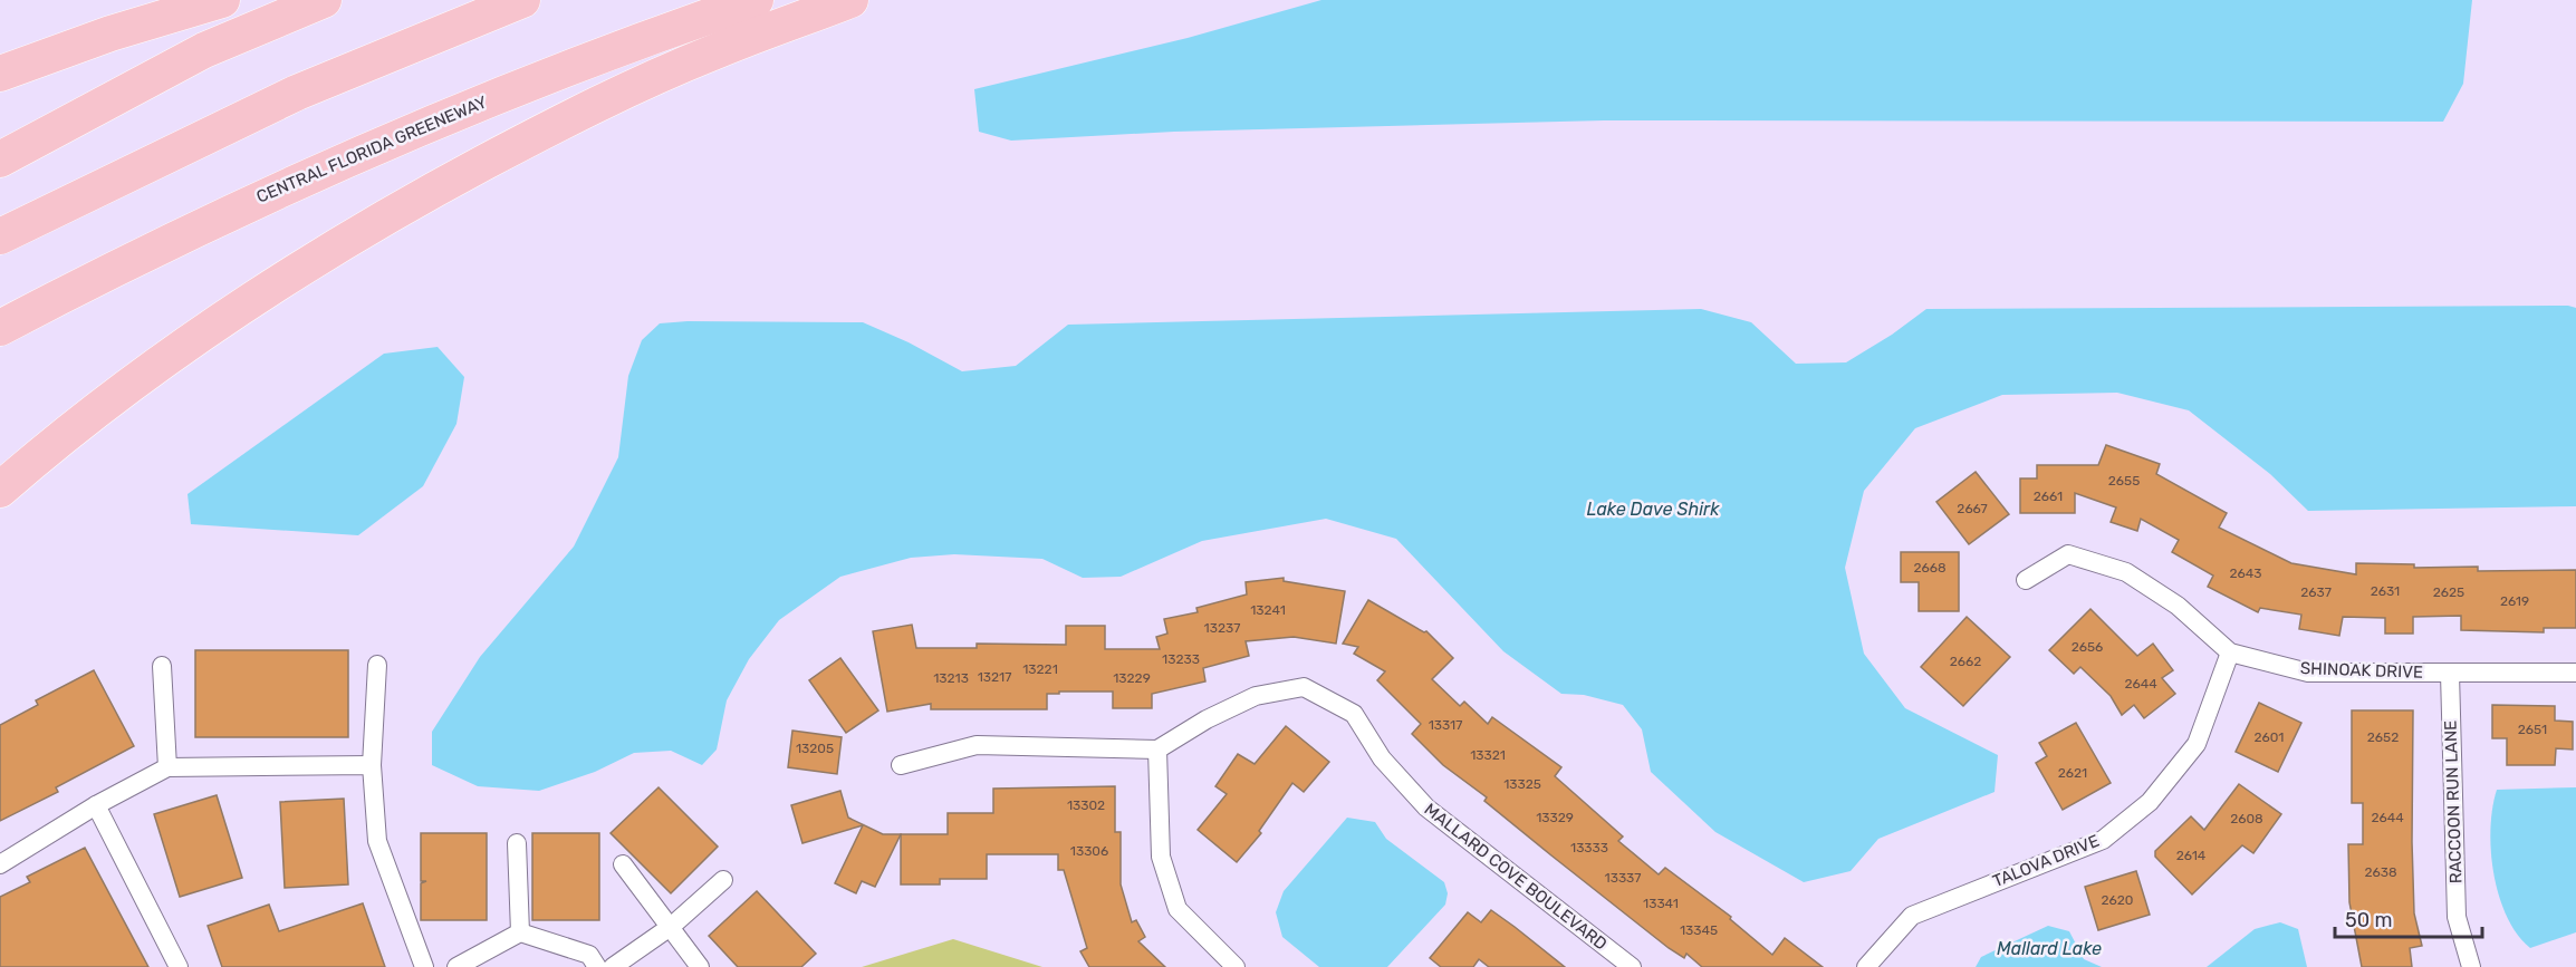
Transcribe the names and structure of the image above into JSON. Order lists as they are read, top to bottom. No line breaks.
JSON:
{"streets":{"highway":["CENTRAL FLORIDA GREENEWAY"],"street":["SHINOAK DRIVE","RACCOON RUN LANE","TALOVA DRIVE","MALLARD COVE BOULEVARD"]},"crossings":[["SHINOAK DRIVE","RACCOON RUN LANE"],["SHINOAK DRIVE","TALOVA DRIVE"]],"water":["Lake Dave Shirk","Mallard Lake"],"house_numbers":["2655","2661","2667","2668","2643","2631","2637","2625","2619","13241","13237","2656","13233","2662","13221","13217","13213","13229","2644","13317","2651","2601","2652","13205","13321","2621","13325","13302","13329","2644","2608","13333","13306","2614","2638","13337","2620","13341","13345"],"scale_bar":"50 m"}
